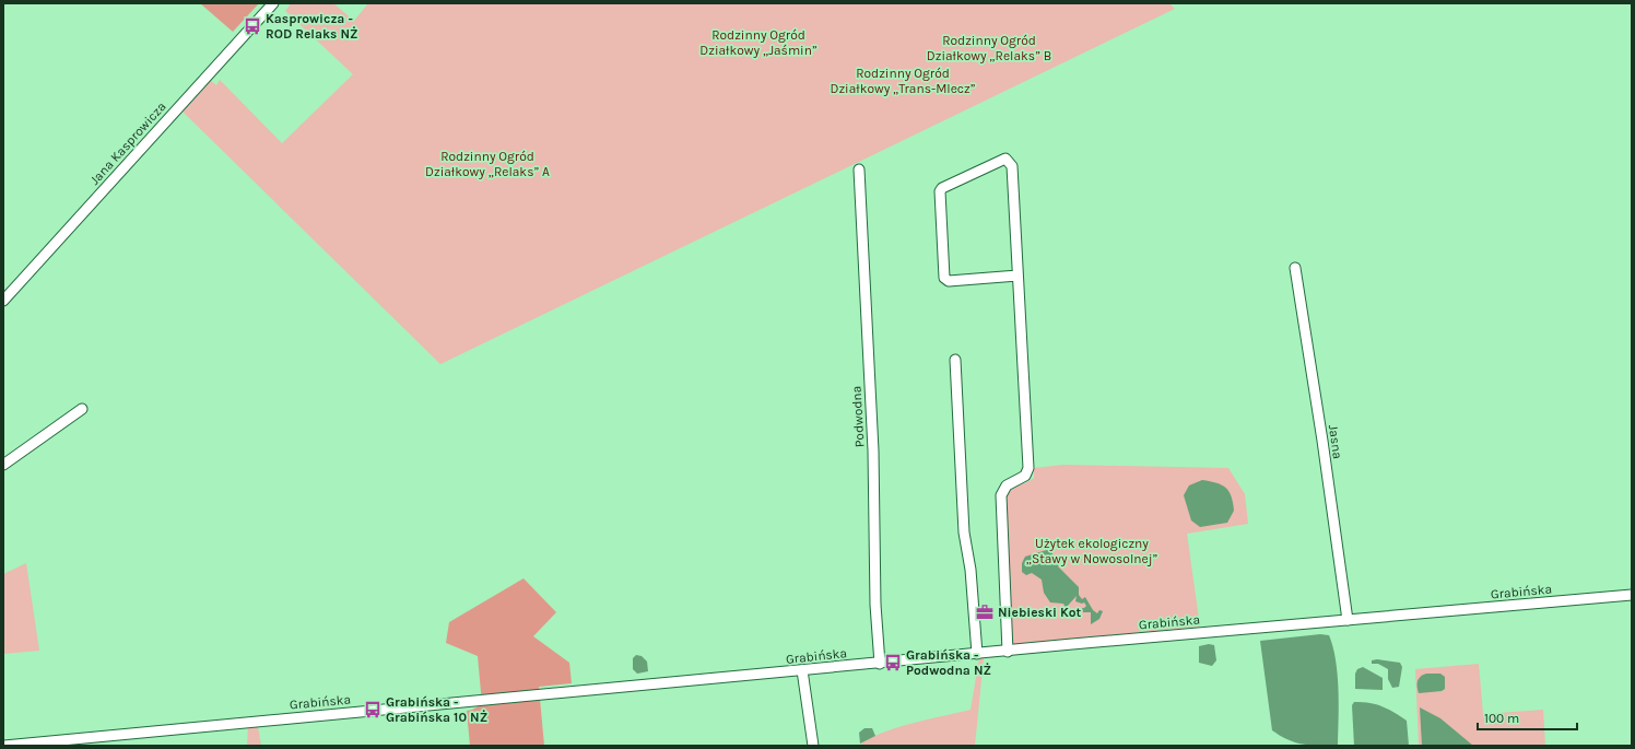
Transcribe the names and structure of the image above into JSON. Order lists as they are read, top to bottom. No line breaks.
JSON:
{"streets":{"street":["Jana Kasprowicza","Podwodna","Jasna","Grabińska"]},"crossings":[["Podwodna","Grabińska"],["Jasna","Grabińska"]],"parks":["Rodzinny Ogród Działkowy „Jaśmin”","Rodzinny Ogród Działkowy „Relaks” B","Rodzinny Ogród Działkowy „Trans-Mlecz”","Rodzinny Ogród Działkowy „Relaks” A","Użytek ekologiczny „Stawy w Nowosolnej”"],"places":{"bus stop":["Kasprowicza - ROD Relaks NŻ","Grabińska - Podwodna NŻ","Grabińska - Grabińska 10 NŻ"],"office":["Niebieski Kot"]},"scale_bar":"100 m"}
